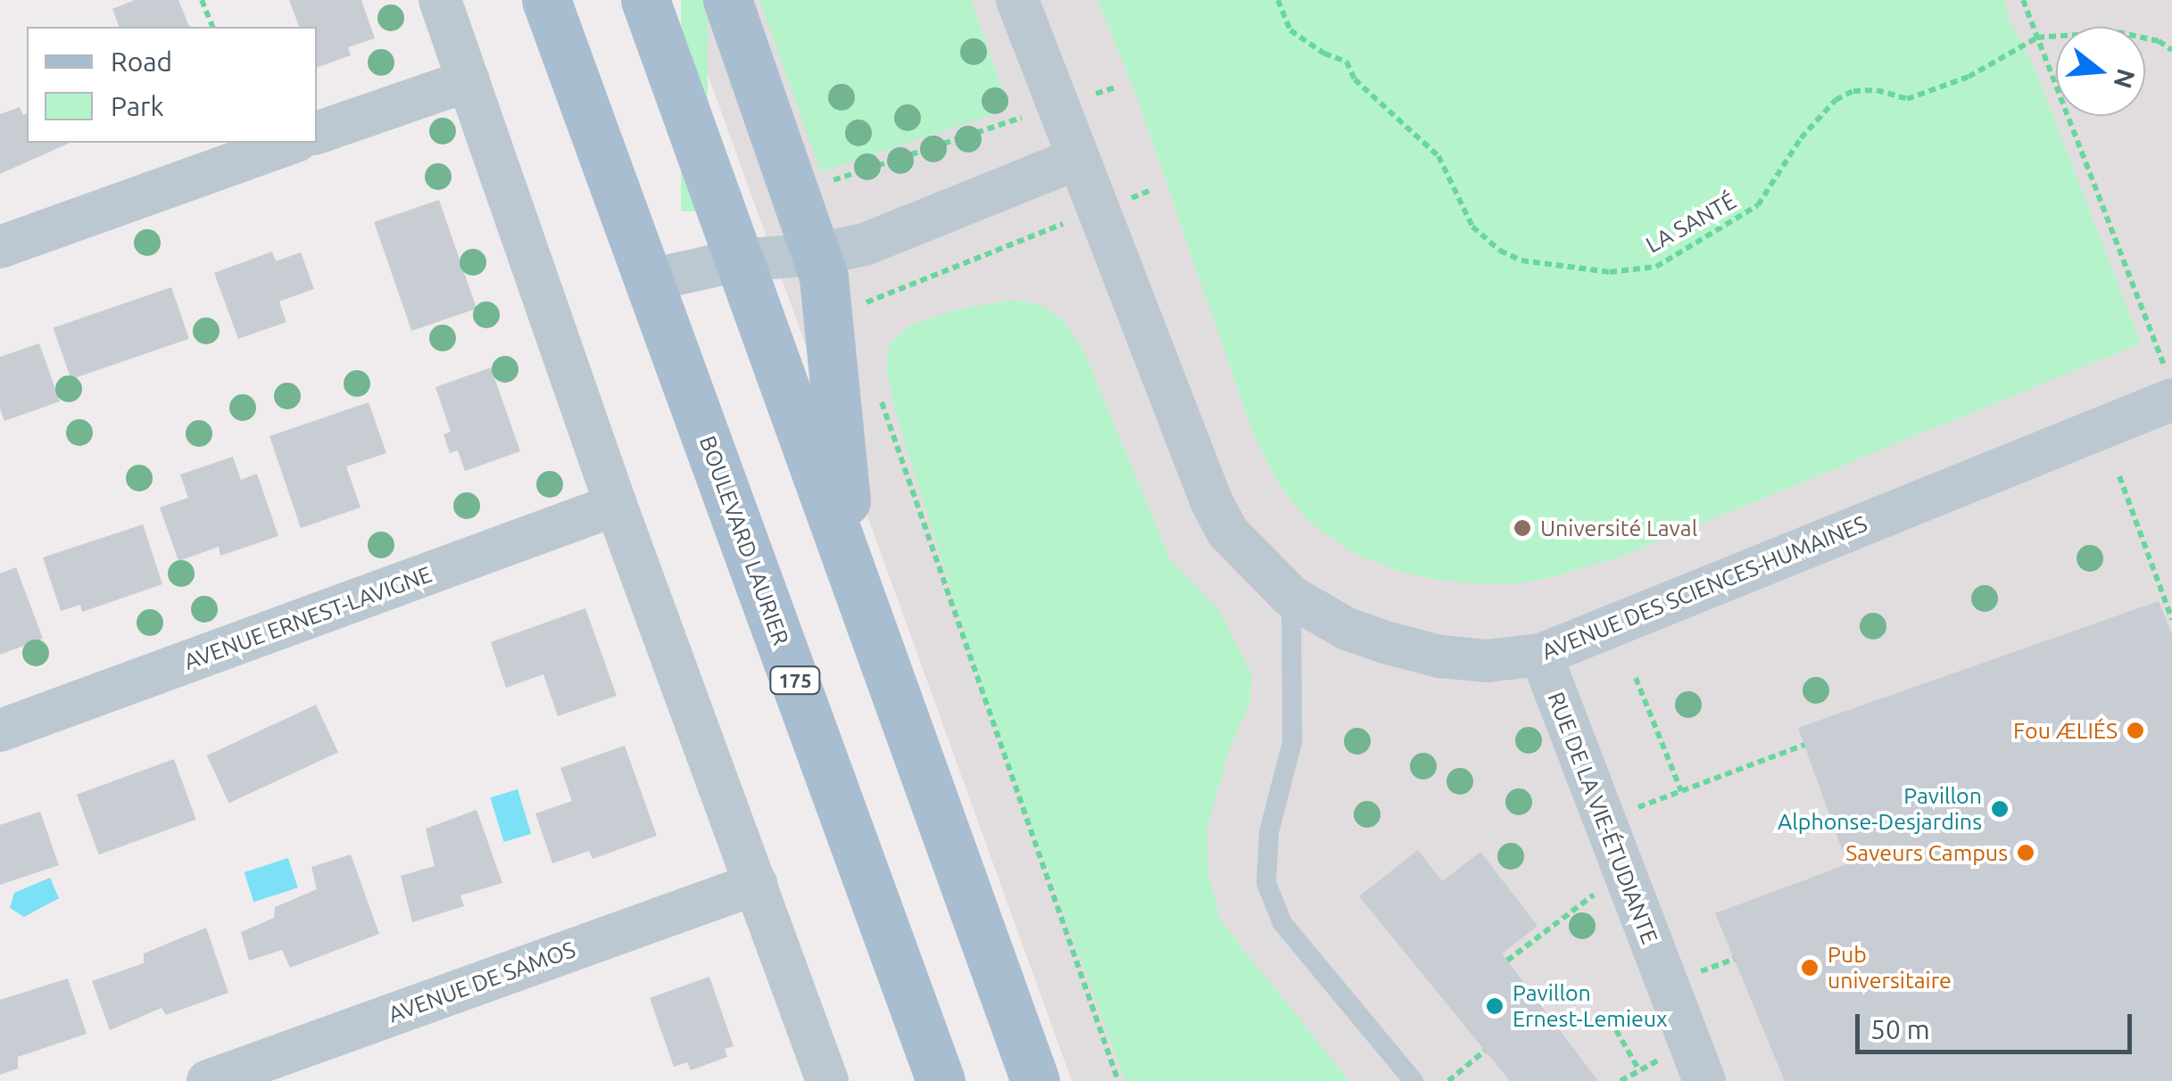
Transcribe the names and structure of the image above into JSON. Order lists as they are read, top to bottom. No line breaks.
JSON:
{"streets":{"main road":["BOULEVARD LAURIER","175"],"street":["AVENUE DES SCIENCES-HUMAINES","AVENUE ERNEST-LAVIGNE","RUE DE LA VIE-ÉTUDIANTE","AVENUE DE SAMOS"],"path":["LA SANTÉ"]},"crossings":[["AVENUE DES SCIENCES-HUMAINES","RUE DE LA VIE-ÉTUDIANTE"]],"places":["Université Laval","Fou ÆLIÉS","Pavillon Alphonse-Desjardins","Saveurs Campus","Pub universitaire","Pavillon Ernest-Lemieux"],"legend":["Road","Park"],"scale_bar":"50 m","north":"right"}
